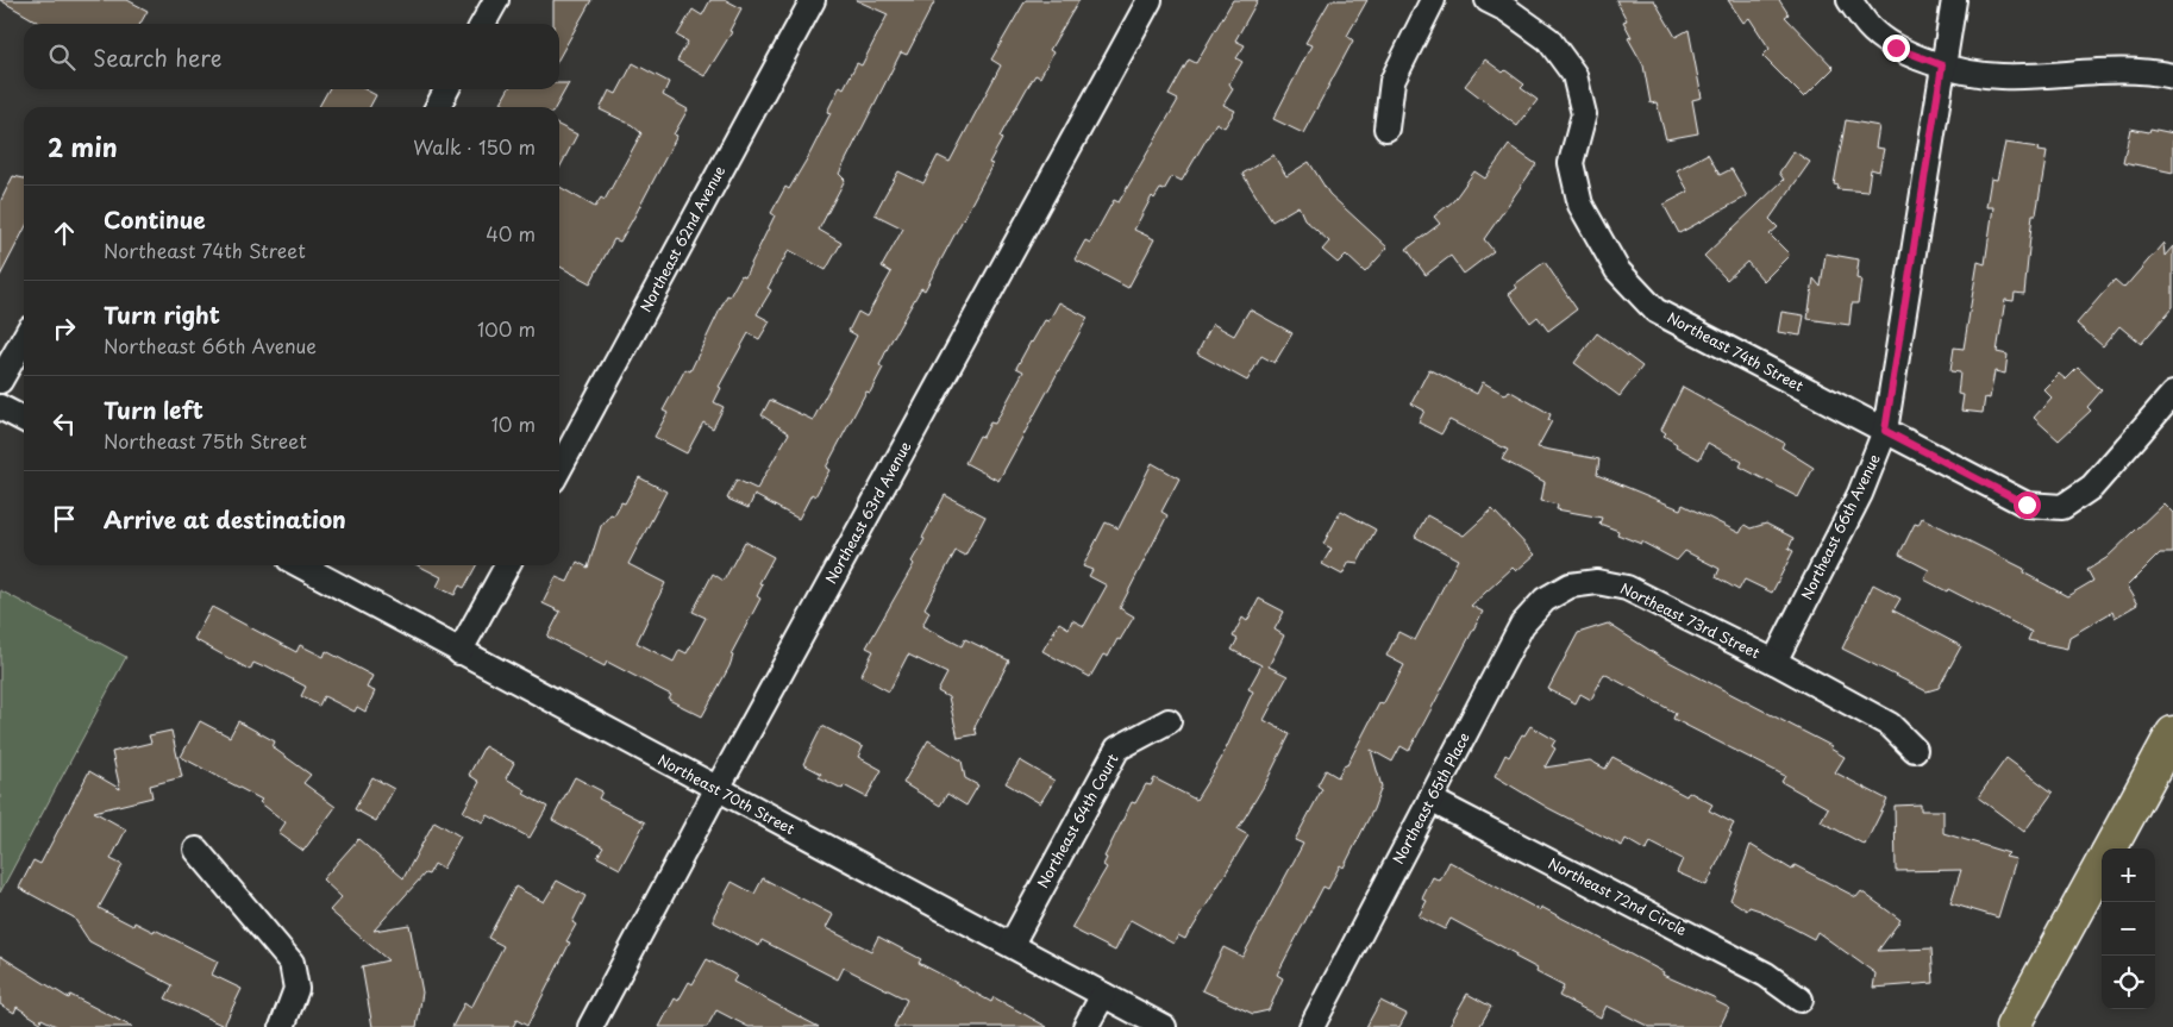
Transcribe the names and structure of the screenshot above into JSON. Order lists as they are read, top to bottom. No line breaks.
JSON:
{"streets":{"street":["Northeast 62nd Avenue","Northeast 74th Street","Northeast 63rd Avenue","Northeast 66th Avenue","Northeast 73rd Street","Northeast 70th Street","Northeast 65th Place","Northeast 64th Court","Northeast 72nd Circle"]},"crossings":[["Northeast 74th Street","Northeast 66th Avenue"],["Northeast 63rd Avenue","Northeast 70th Street"],["Northeast 66th Avenue","Northeast 73rd Street"],["Northeast 73rd Street","Northeast 65th Place"],["Northeast 70th Street","Northeast 64th Court"],["Northeast 65th Place","Northeast 72nd Circle"]],"page":{"search":"Search here","heading":["2 min","Walk · 150 m"],"list":[["Continue","Northeast 74th Street","40 m"],["Turn right","Northeast 66th Avenue","100 m"],["Turn left","Northeast 75th Street","10 m"],"Arrive at destination"],"map_buttons":["+","−"]}}
